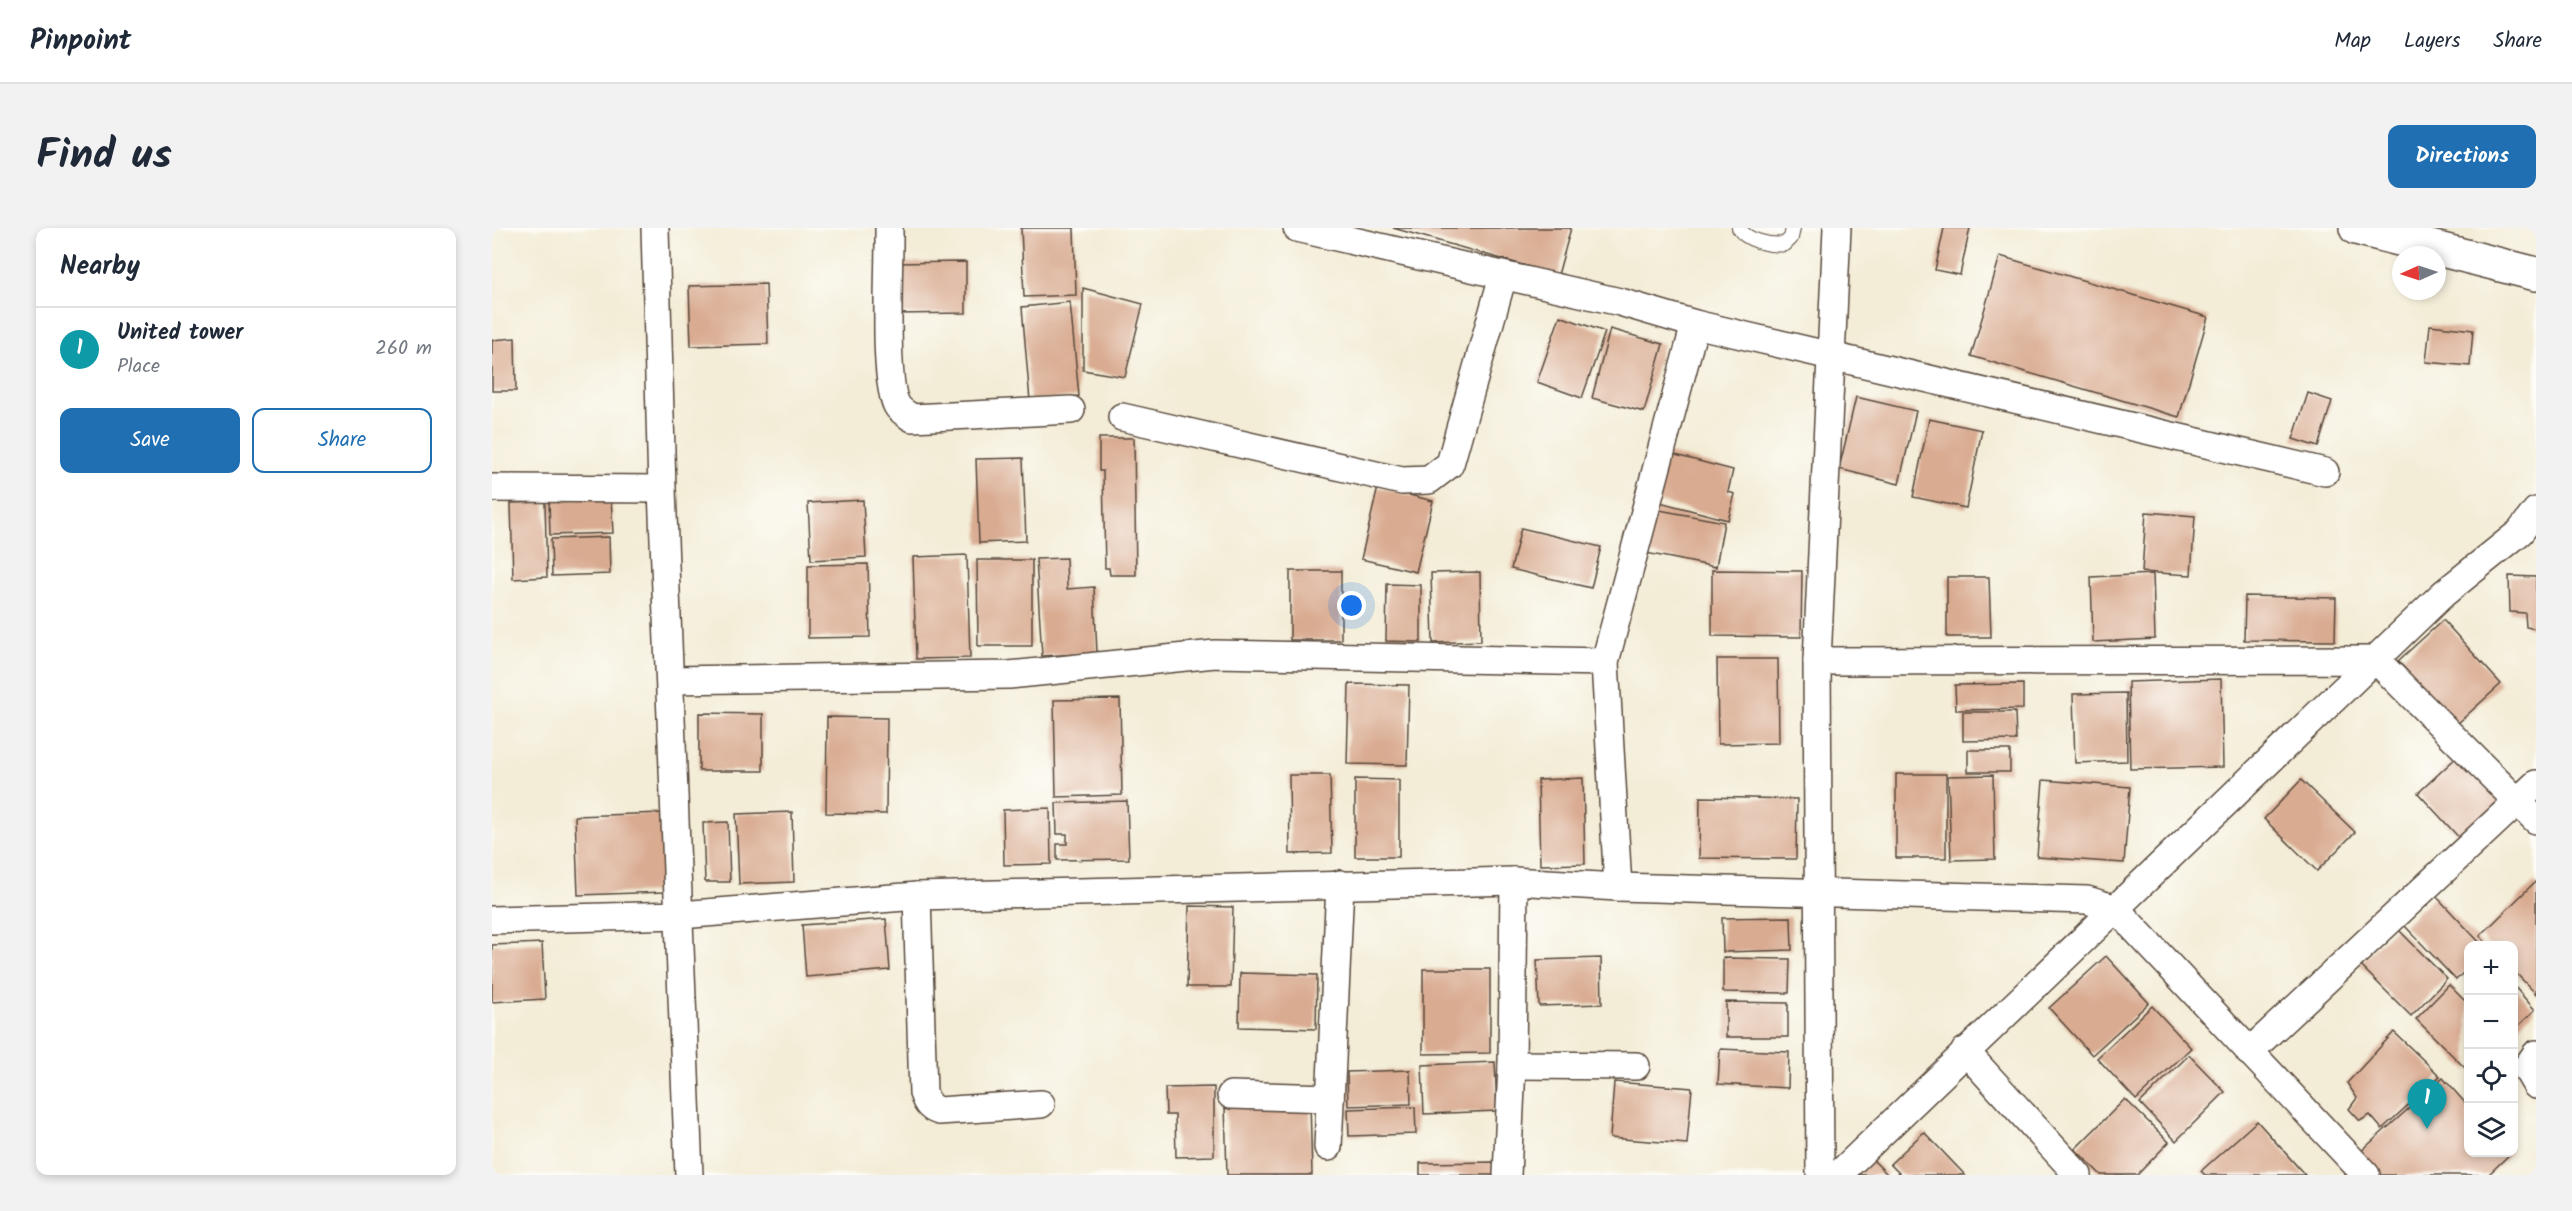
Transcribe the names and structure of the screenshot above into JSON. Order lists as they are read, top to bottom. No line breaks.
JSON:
{"north":"left","page":{"header":"Pinpoint","nav":["Map","Layers","Share"],"title":"Find us","buttons":["Directions",["Save","Share"]],"heading":"Nearby","list":[{"mark":"1","name":"United tower","note":"Place","value":"260 m"}],"map_buttons":["+","−"],"pins":"1"}}
